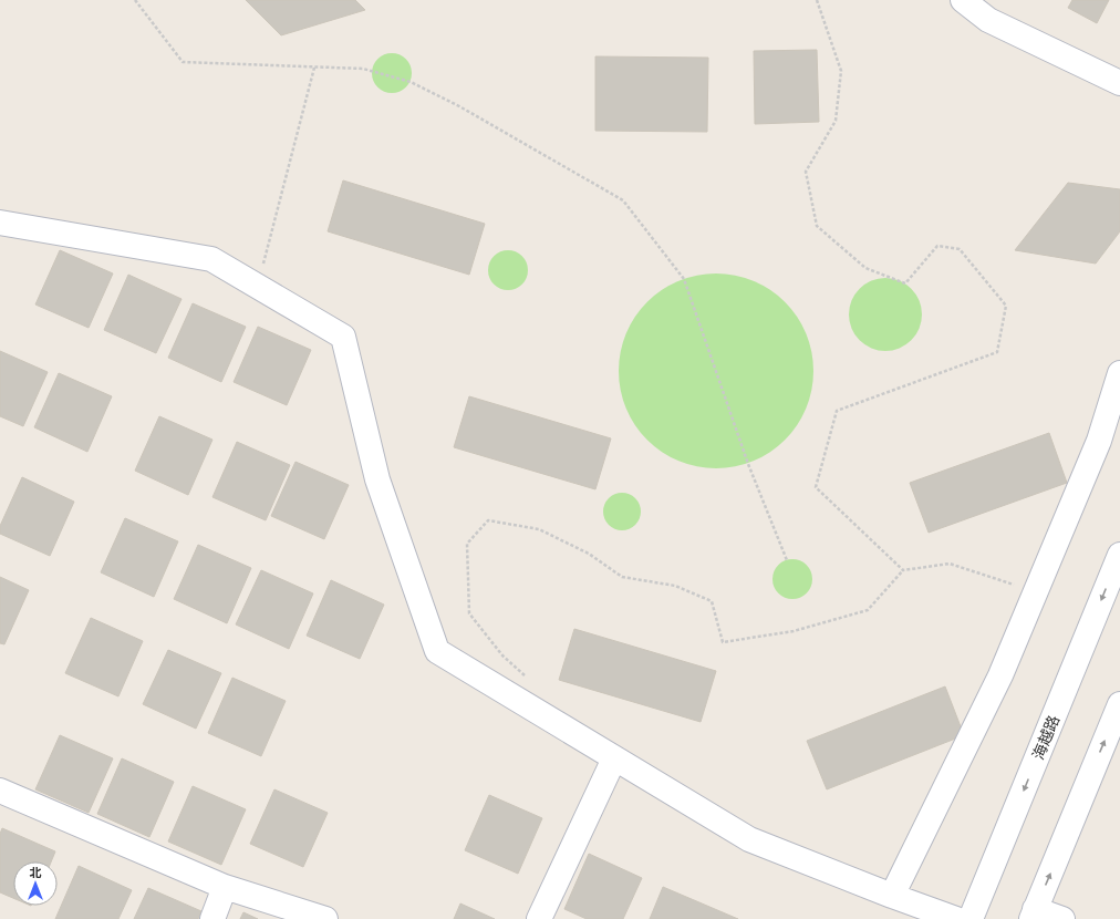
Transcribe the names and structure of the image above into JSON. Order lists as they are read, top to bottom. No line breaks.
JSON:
{"streets":{"street":["海越路"]},"north":"top"}
